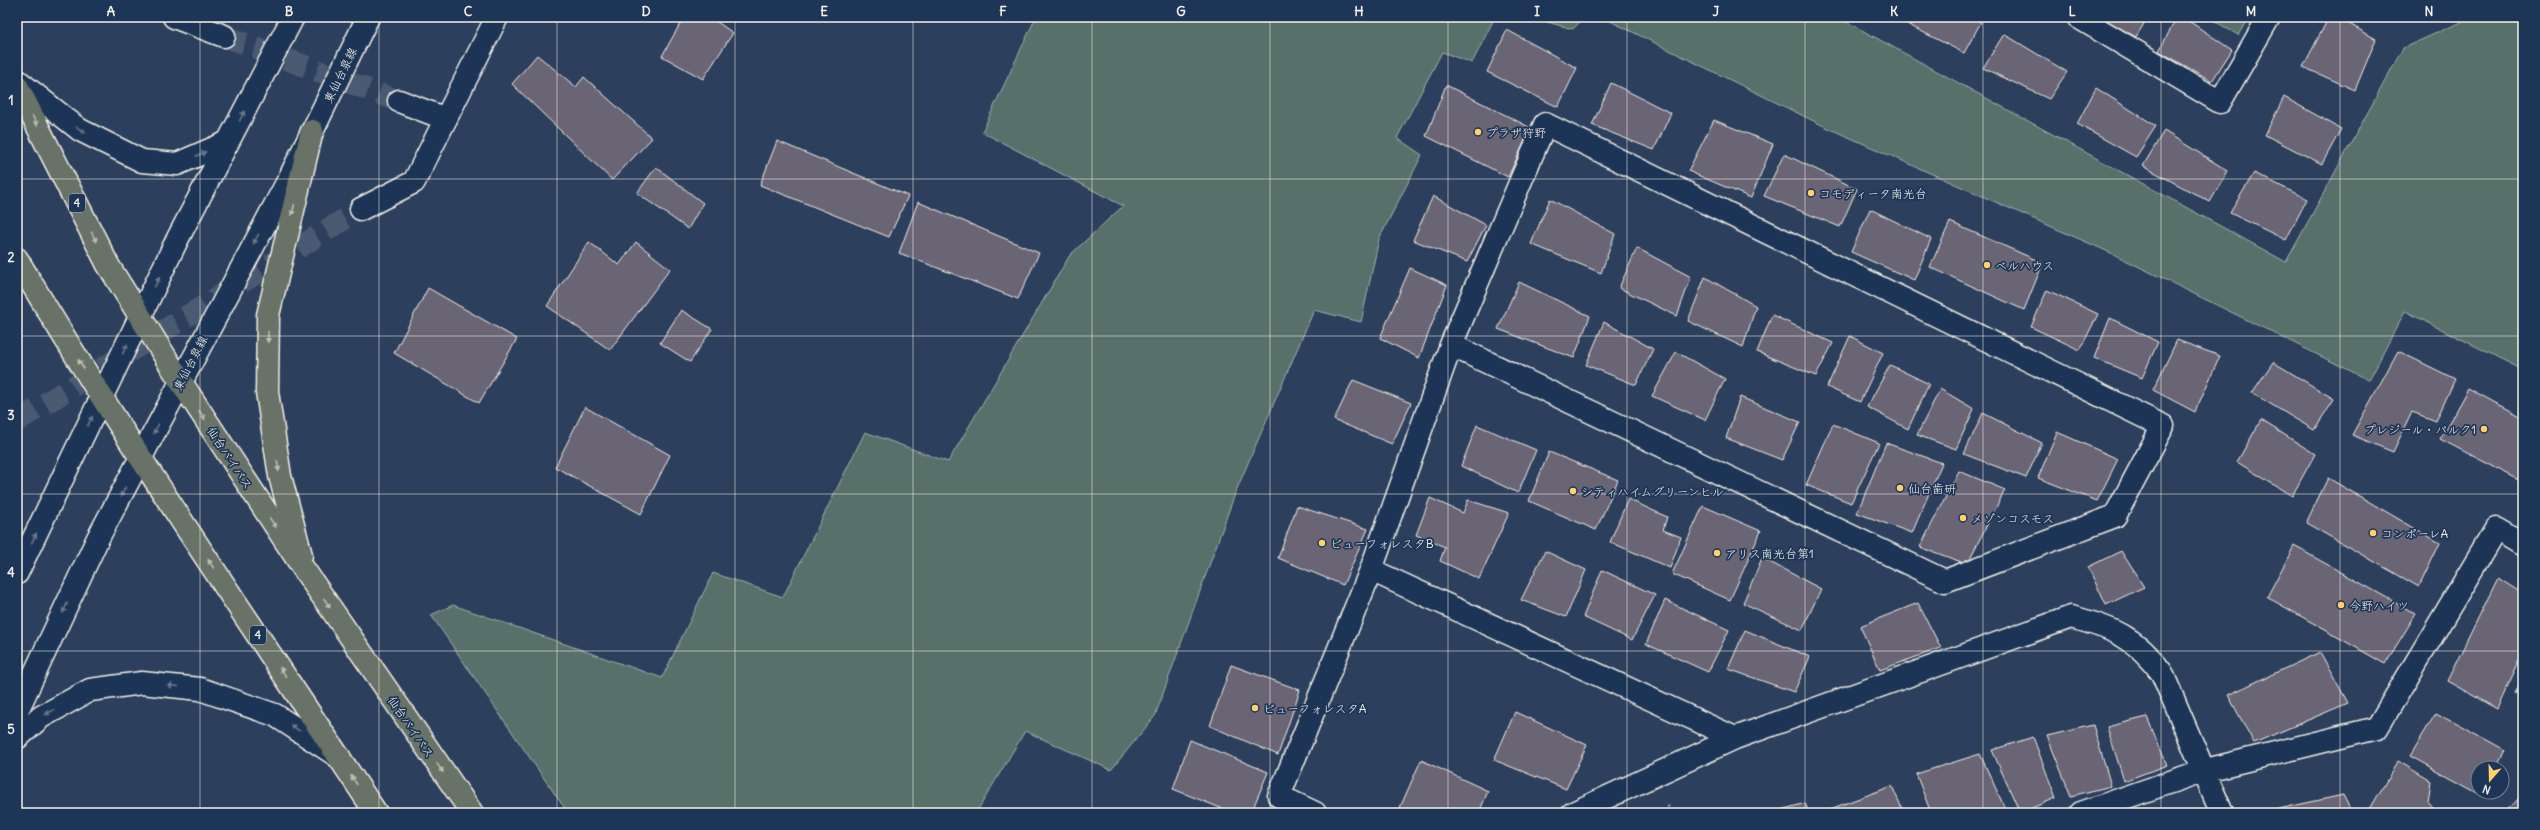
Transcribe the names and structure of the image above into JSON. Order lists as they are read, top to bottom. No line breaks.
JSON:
{"streets":{"highway":["4","仙台バイパス"],"street":["東仙台泉線"]},"crossings":[["東仙台泉線","4"],["東仙台泉線","仙台バイパス"]],"places":["プラザ狩野","コモディータ南光台","ベルハウス","プレジール・パルク1","仙台歯研","シティハイムグリーンヒル","メゾンコスモス","コンポーレA","ビューフォレスタB","アリス南光台第1","今野ハイツ","ビューフォレスタA"],"north":"bottom","grid":{"columns":["A","B","C","D","E","F","G","H","I","J","K","L","M","N"],"rows":["1","2","3","4","5"]}}
